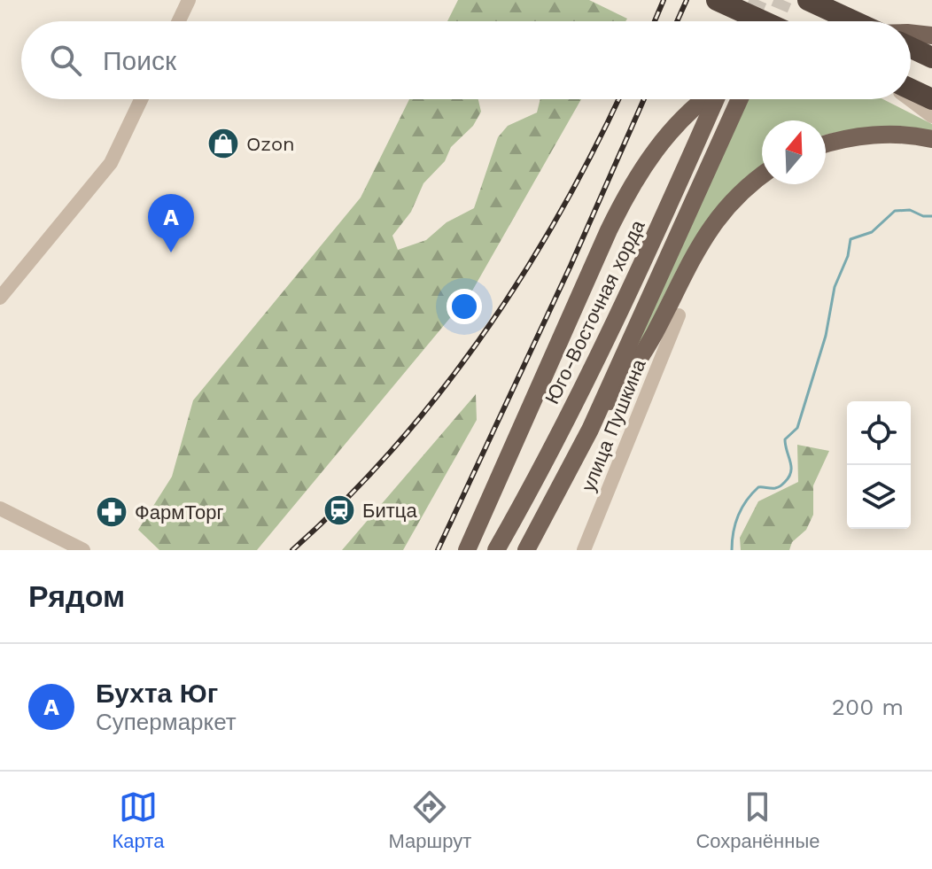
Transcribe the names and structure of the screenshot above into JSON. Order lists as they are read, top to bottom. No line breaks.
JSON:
{"streets":{"main road":["Юго-Восточная хорда"],"street":["улица Пушкина"]},"places":{"shop":["Ozon"],"station":["Битца"],"pharmacy":["ФармТорг"]},"north":"top","page":{"search":"Поиск","pins":"A","heading":"Рядом","list":[{"mark":"A","name":"Бухта Юг","note":"Супермаркет","value":"200 m"}],"nav":["Карта","Маршрут","Сохранённые"]}}
